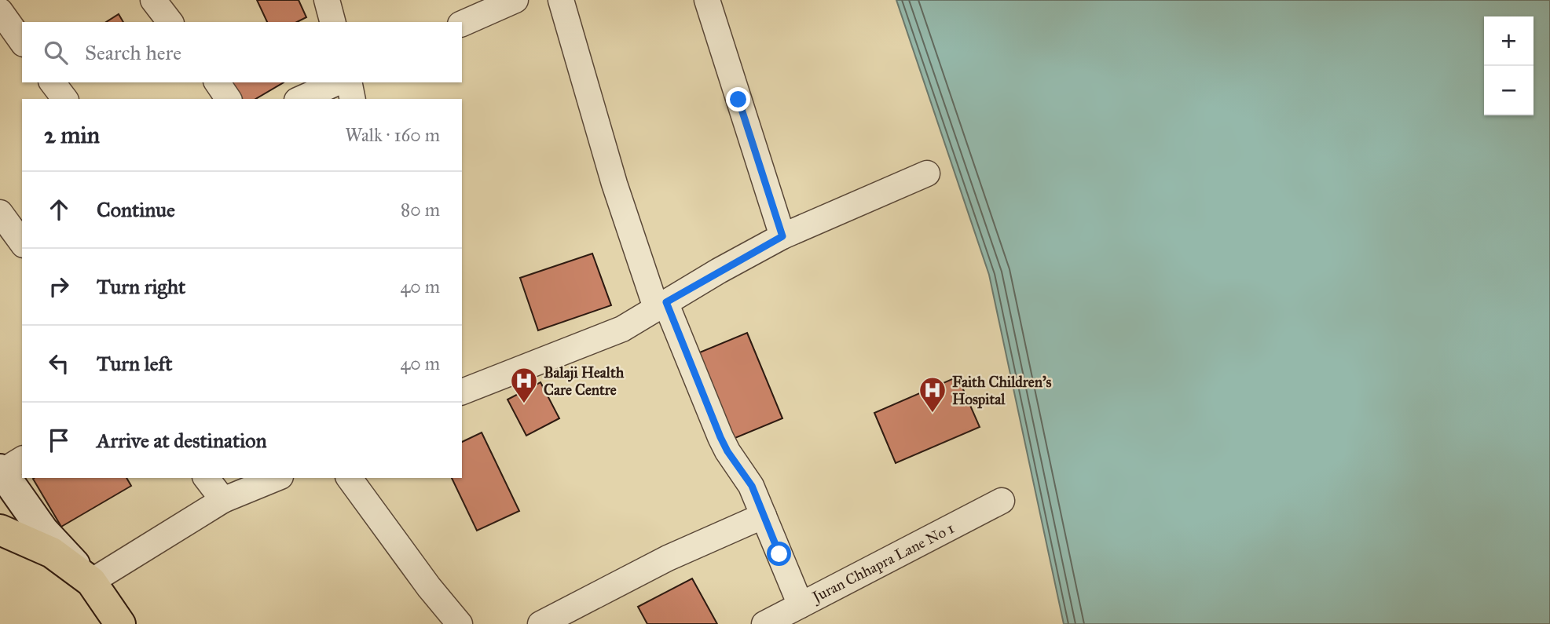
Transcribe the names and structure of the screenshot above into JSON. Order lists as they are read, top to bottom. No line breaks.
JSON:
{"streets":{"street":["Juran Chhapra Lane No 1"]},"places":{"hospital":["Balaji Health Care Centre","Faith Children's Hospital"]},"page":{"map_buttons":["+","−"],"search":"Search here","heading":["2 min","Walk · 160 m"],"list":[["Continue","80 m"],["Turn right","40 m"],["Turn left","40 m"],"Arrive at destination"]}}
